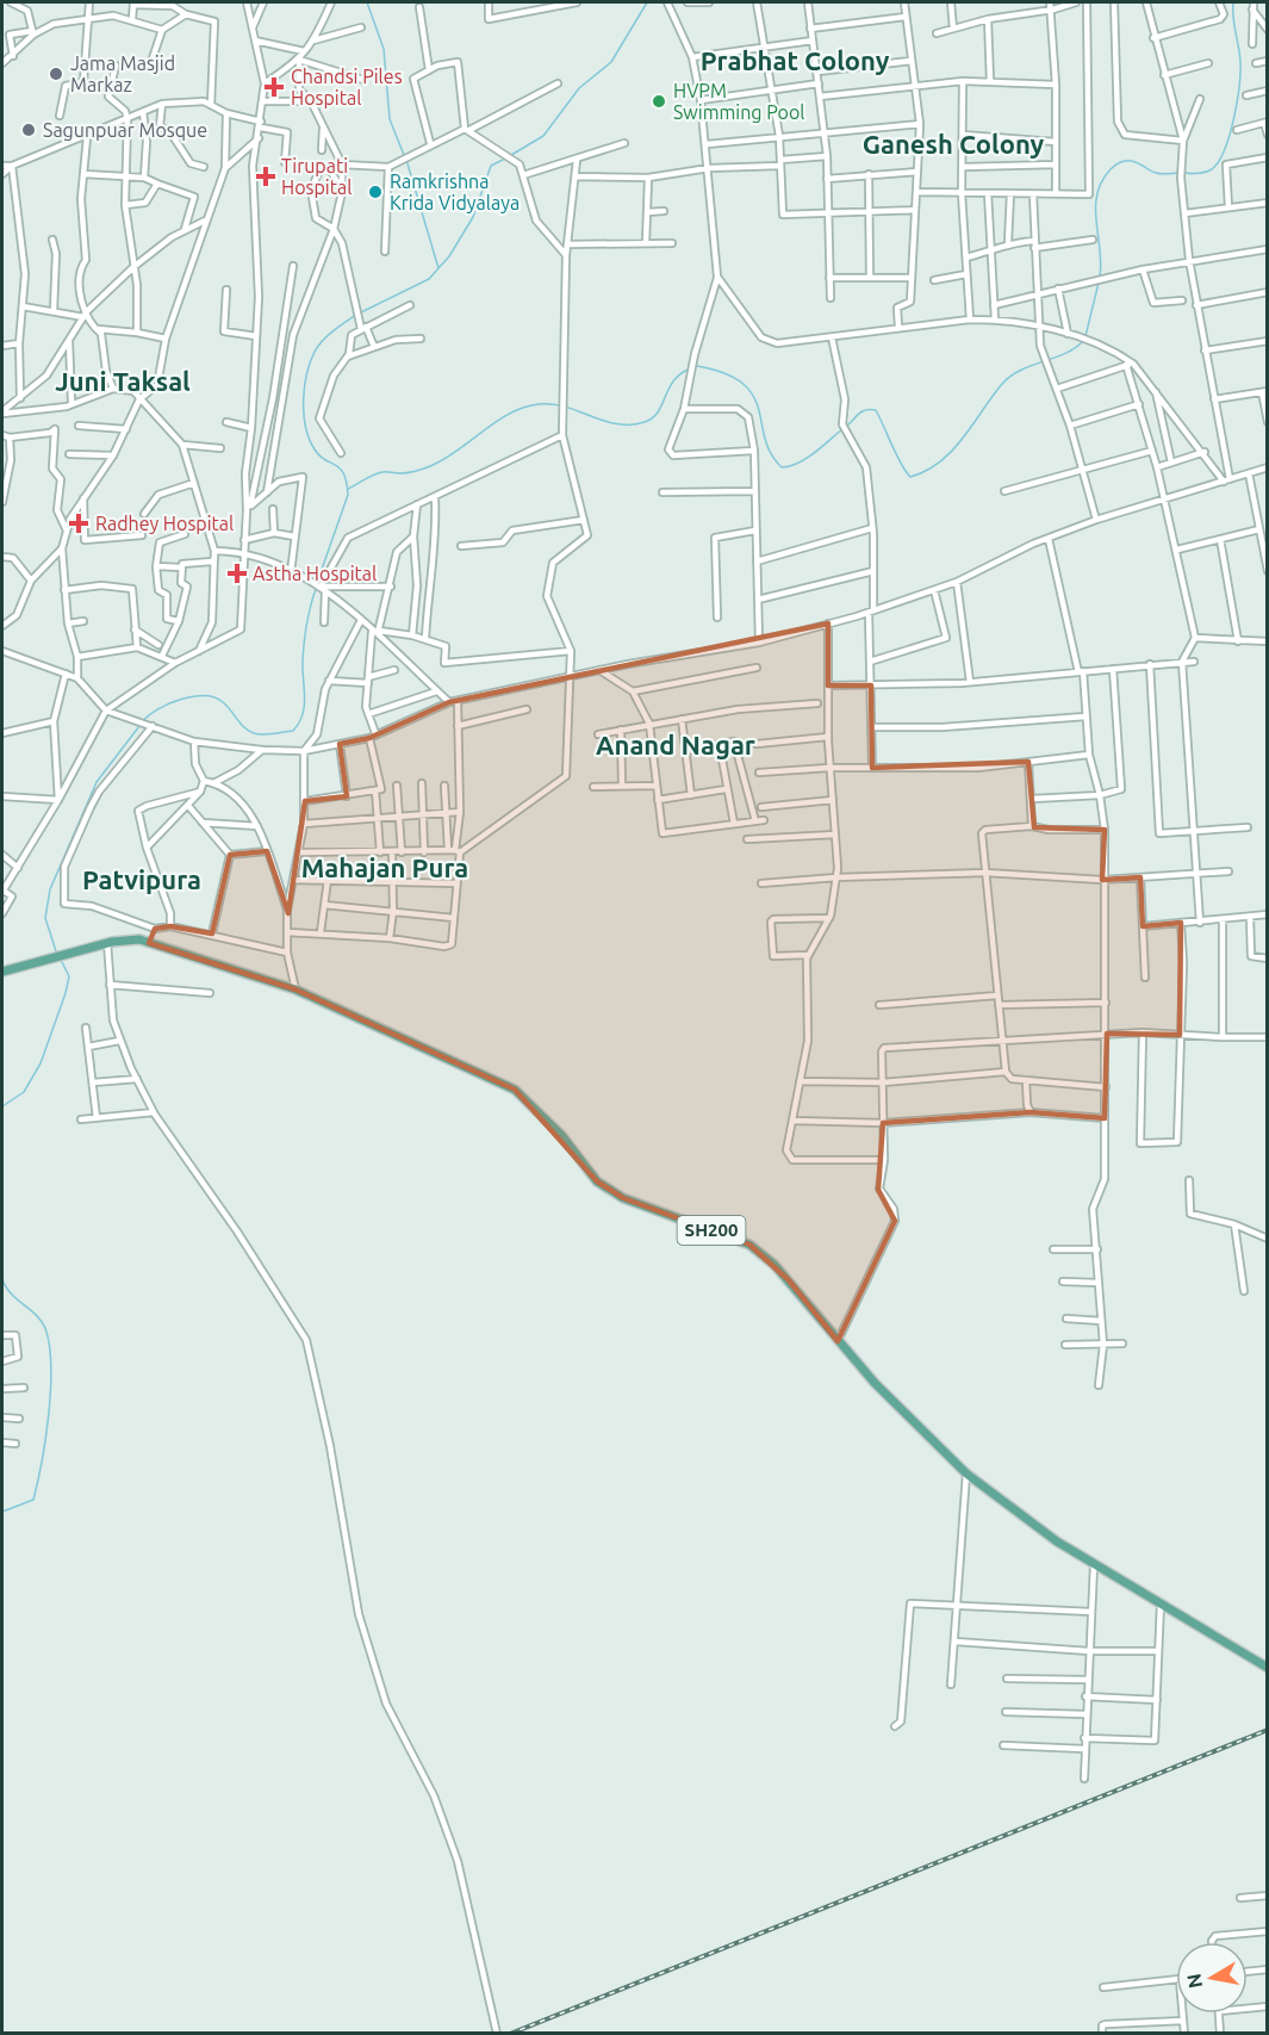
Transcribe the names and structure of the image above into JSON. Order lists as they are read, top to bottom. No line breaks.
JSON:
{"streets":{"main road":["SH200"]},"districts":["Prabhat Colony","Ganesh Colony","Juni Taksal","Anand Nagar","Mahajan Pura","Patvipura"],"places":{"other":["Jama Masjid Markaz","HVPM Swimming Pool","Sagunpuar Mosque","Ramkrishna Krida Vidyalaya"],"health":["Chandsi Piles Hospital","Tirupati Hospital","Radhey Hospital","Astha Hospital"]},"north":"left"}
